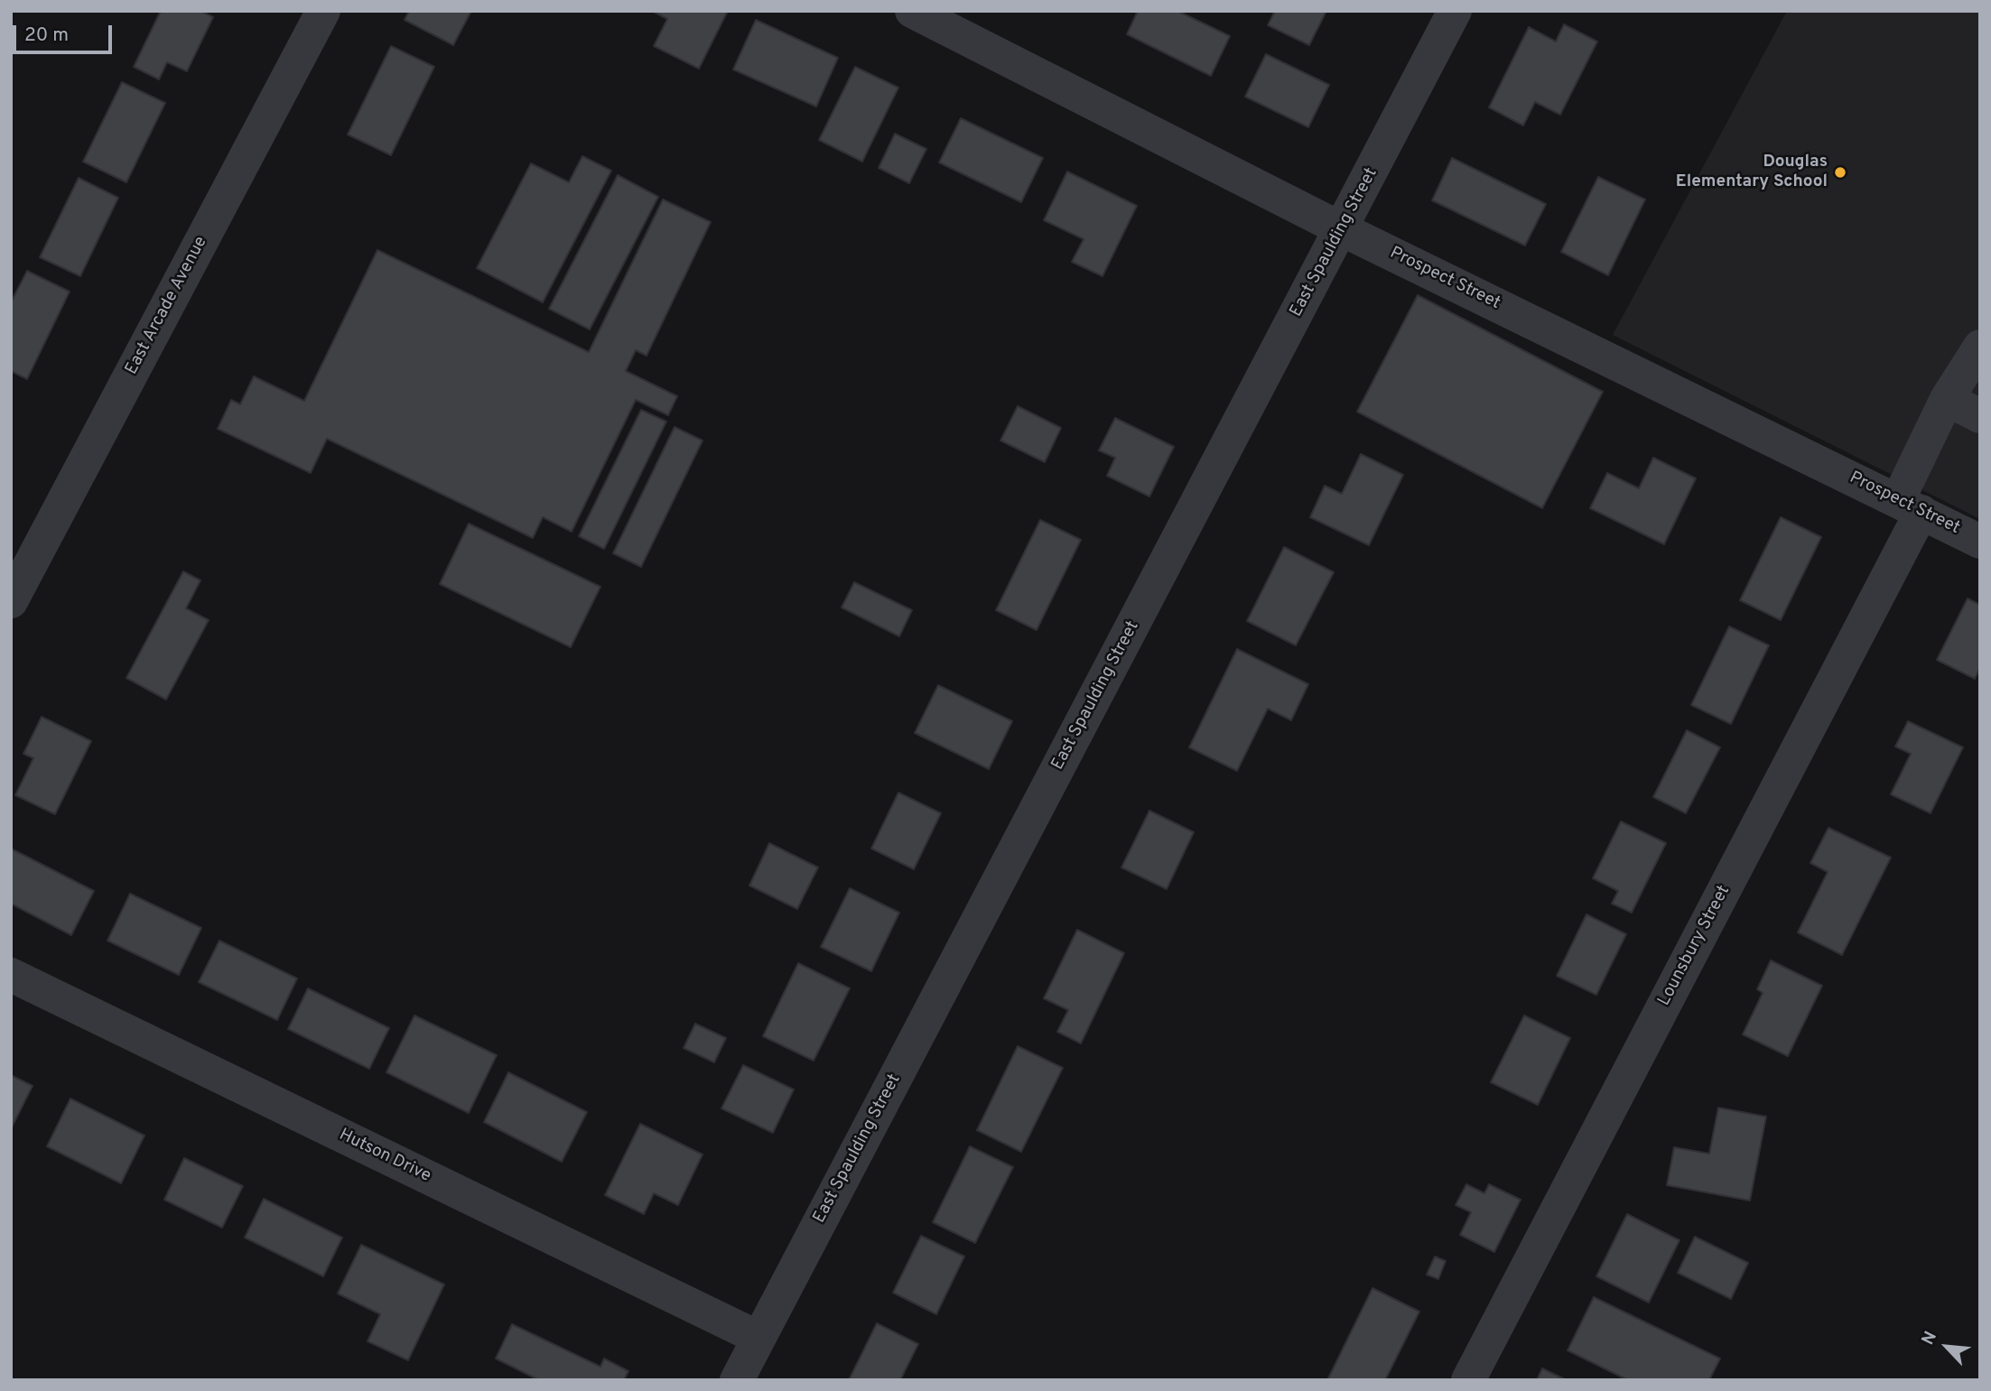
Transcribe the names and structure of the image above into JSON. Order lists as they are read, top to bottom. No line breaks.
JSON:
{"streets":{"street":["East Spaulding Street","Prospect Street","East Arcade Avenue","Lounsbury Street","Hutson Drive"]},"crossings":[["East Spaulding Street","Prospect Street"],["East Spaulding Street","Hutson Drive"],["Prospect Street","Lounsbury Street"]],"places":["Douglas Elementary School"],"scale_bar":"20 m","north":"top left"}
